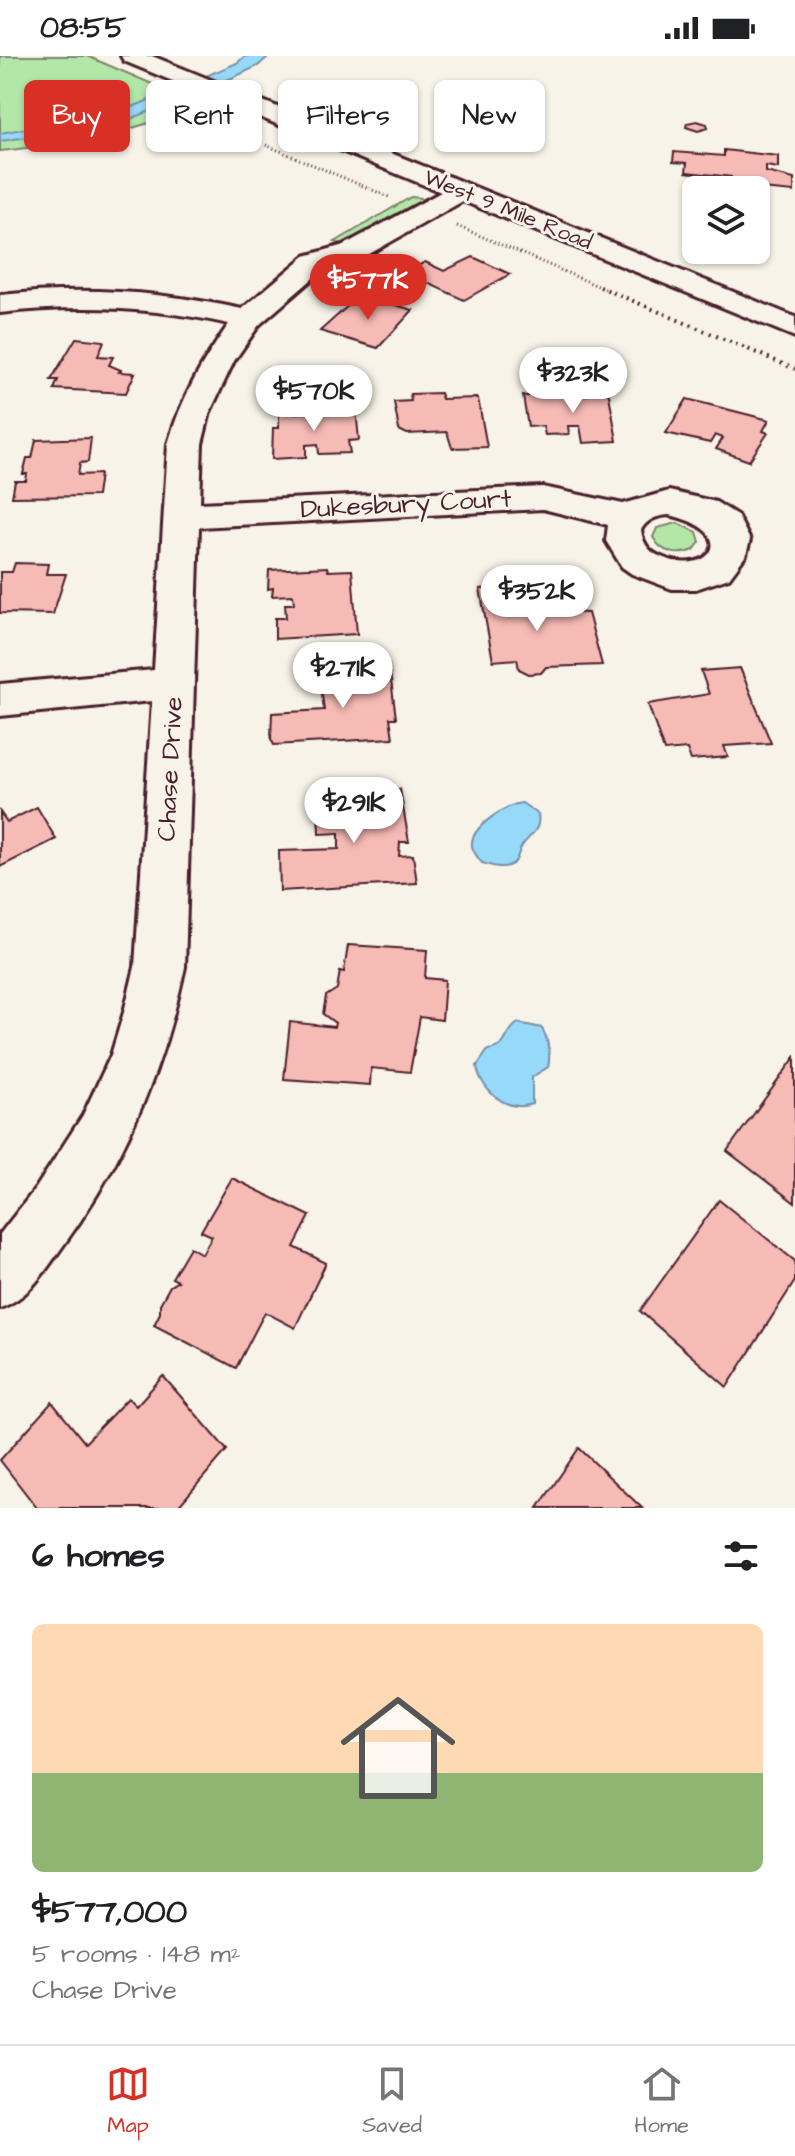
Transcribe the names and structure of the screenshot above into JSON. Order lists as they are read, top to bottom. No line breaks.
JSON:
{"streets":{"street":["West 9 Mile Road","Dukesbury Court","Chase Drive"]},"crossings":[["West 9 Mile Road","Chase Drive"],["Dukesbury Court","Chase Drive"]],"page":{"status":"08:55","chip":["Buy","Rent","Filters","New"],"price":["$577K","$323K","$570K","$352K","$271K","$291K"],"heading":"6 homes","list":[{"name":"$577,000","note":"5 rooms · 148 m² · Chase Drive"}],"tabs":["Map","Saved","Home"]}}
